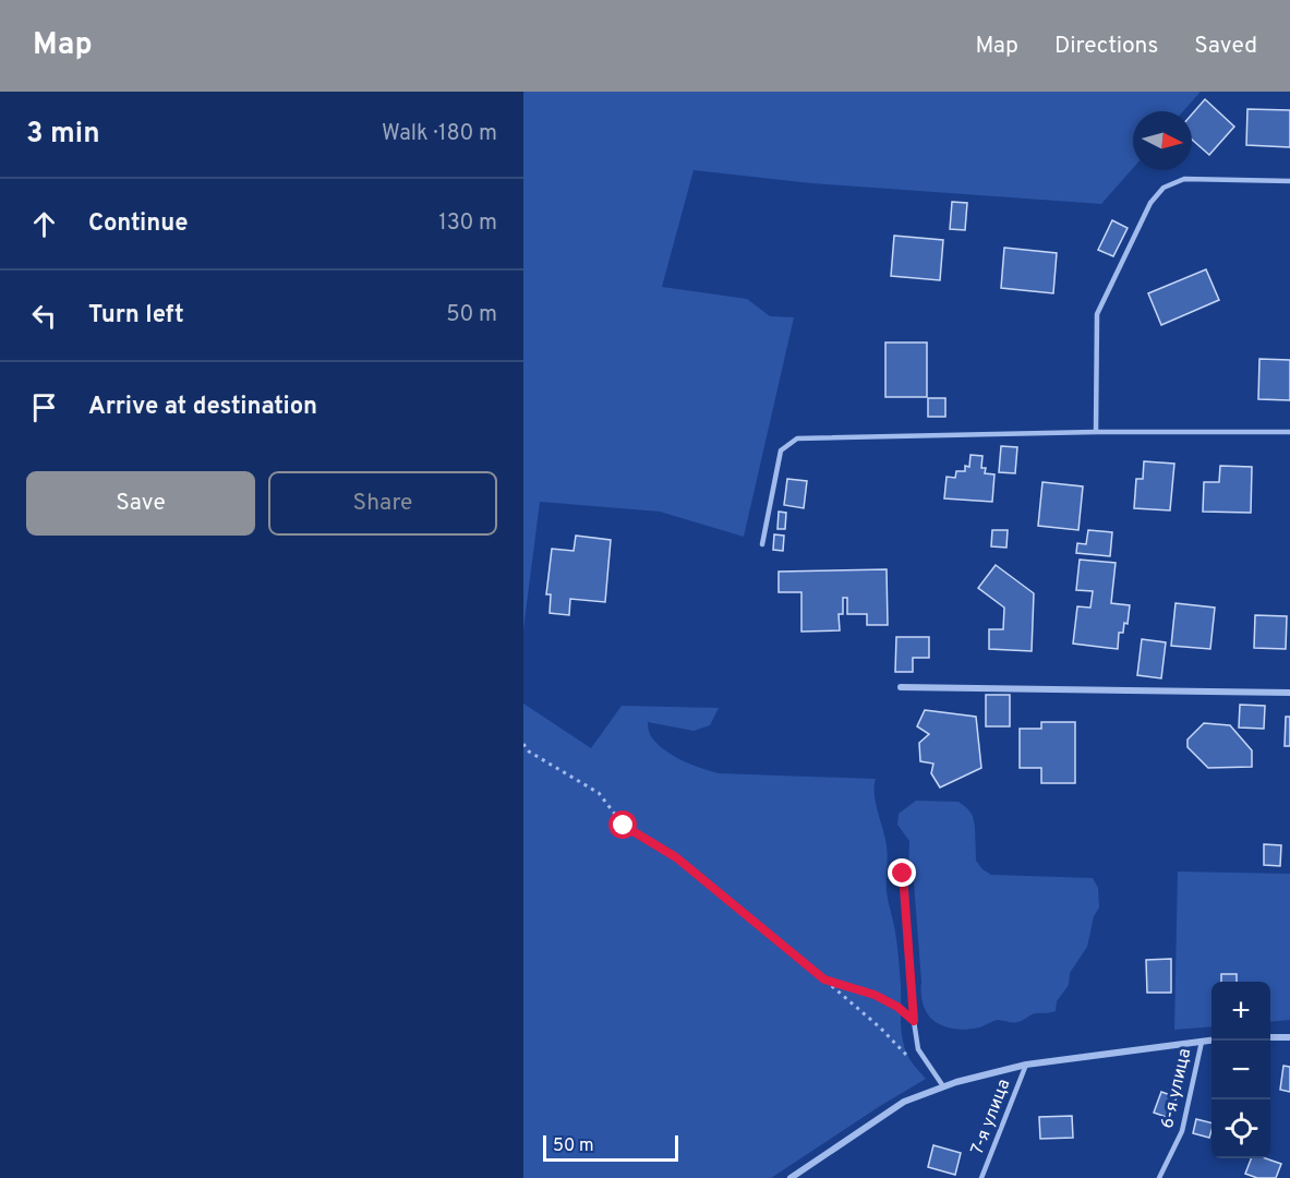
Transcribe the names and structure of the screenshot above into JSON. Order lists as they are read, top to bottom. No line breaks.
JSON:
{"streets":{"lane":["6-я улица","7-я улица"]},"scale_bar":"50 m","north":"right","page":{"header":"Map","nav":["Map","Directions","Saved"],"heading":["3 min","Walk · 180 m"],"list":[["Continue","130 m"],["Turn left","50 m"],"Arrive at destination"],"buttons":["Save","Share"],"map_buttons":["+","−"],"scale":"50 m"}}
